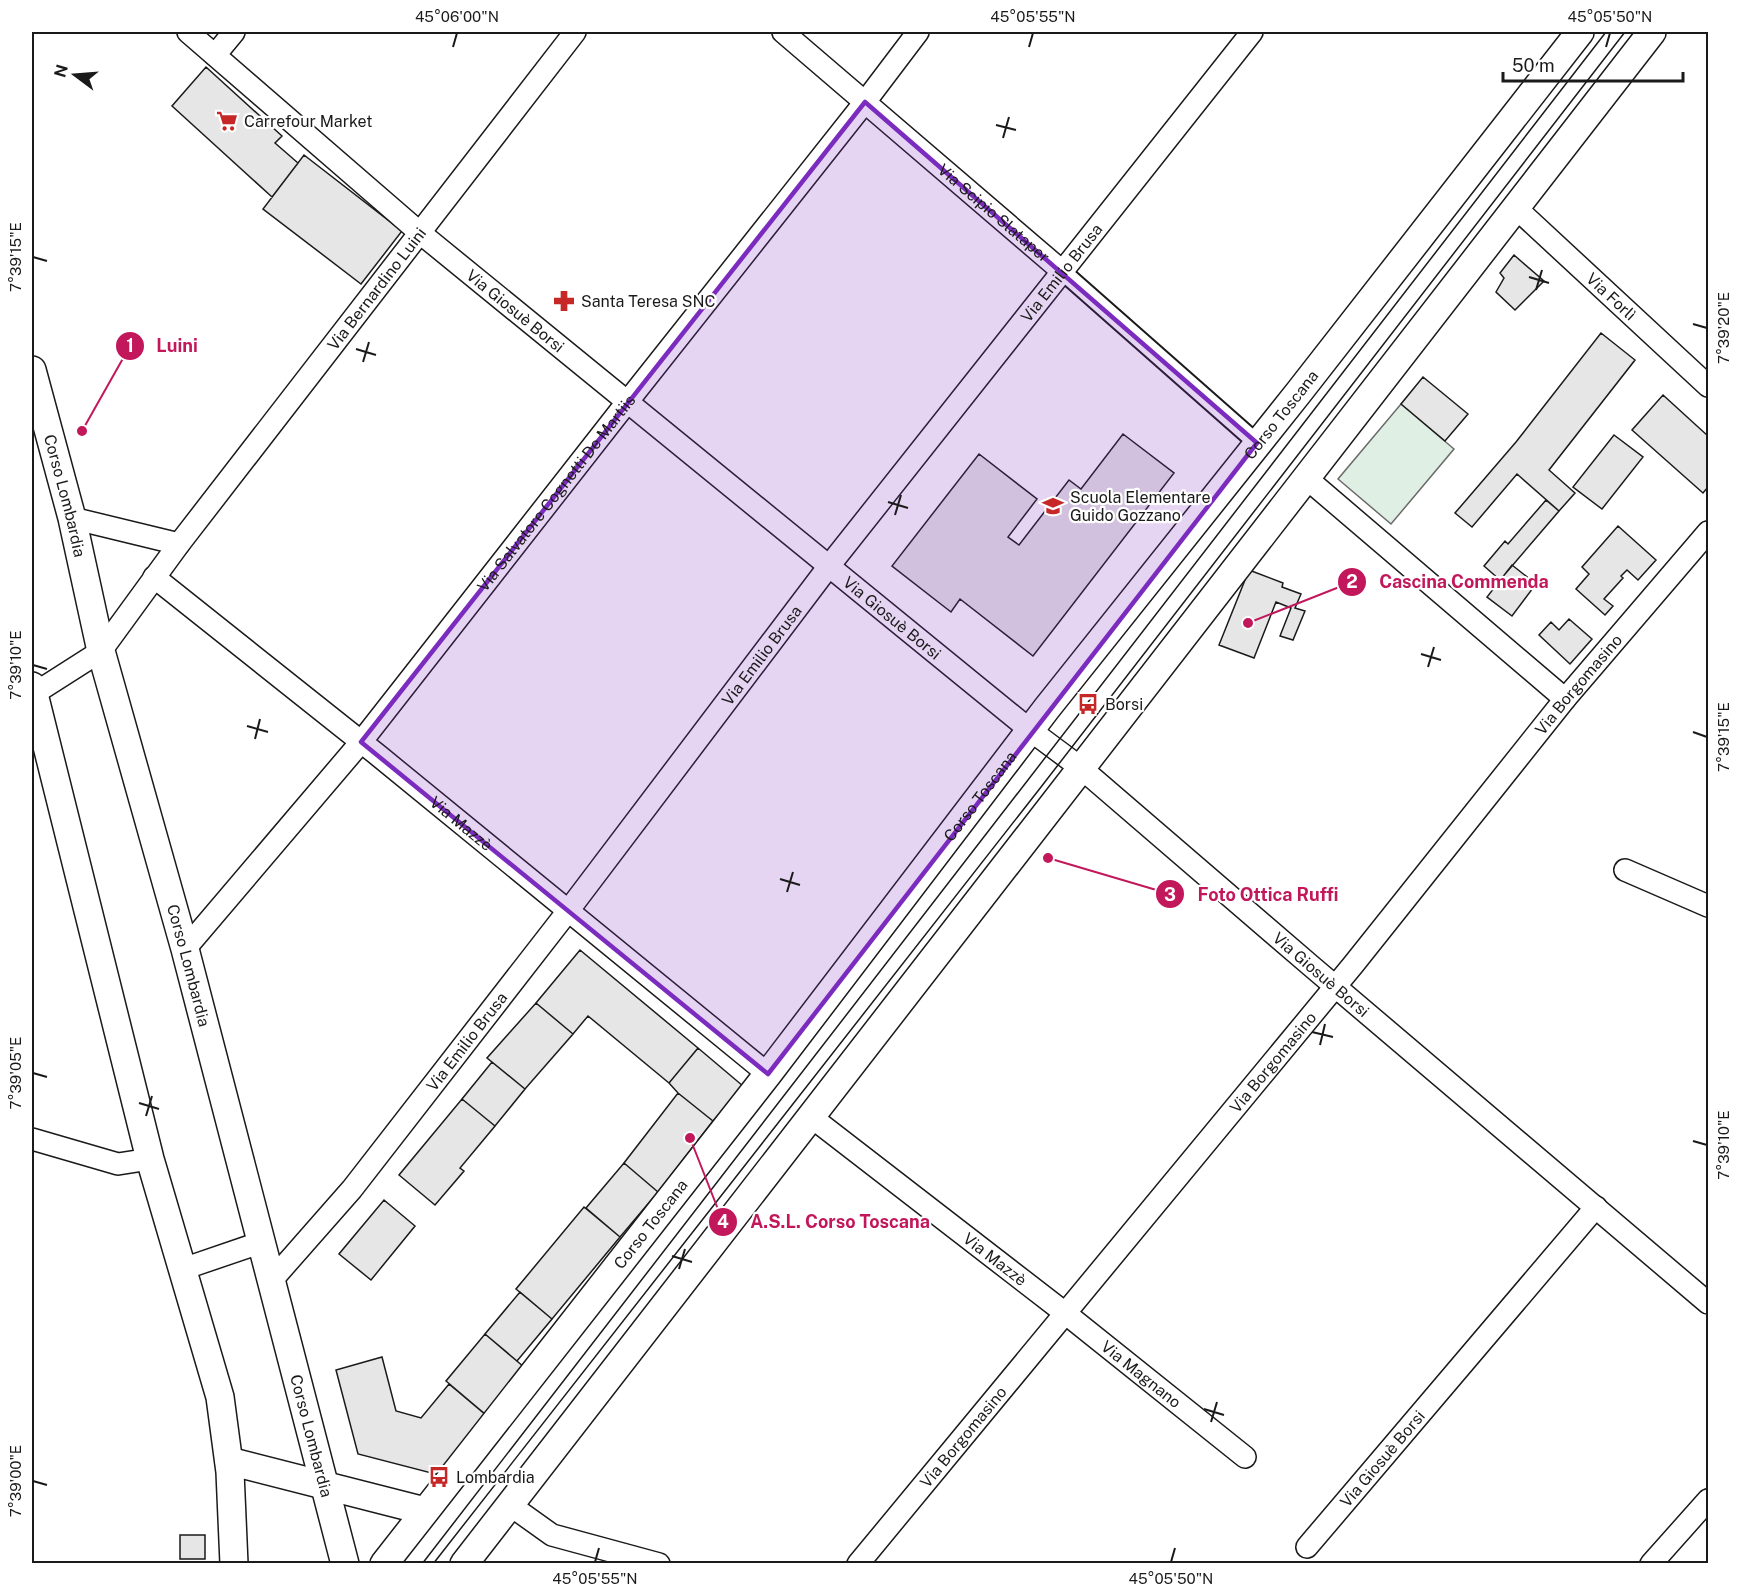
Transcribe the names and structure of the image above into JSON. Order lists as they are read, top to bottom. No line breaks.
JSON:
{"streets":{"street":["Via Scipio Slataper","Via Emilio Brusa","Via Bernardino Luini","Via Forlì","Via Giosuè Borsi","Corso Toscana","Via Salvatore Cognetti De Martiis","Corso Lombardia","Via Borgomasino","Via Mazzè","Via Magnano"]},"crossings":[["Via Scipio Slataper","Via Emilio Brusa"],["Via Scipio Slataper","Corso Toscana"],["Via Scipio Slataper","Via Salvatore Cognetti De Martiis"],["Via Emilio Brusa","Via Giosuè Borsi"],["Via Emilio Brusa","Corso Lombardia"],["Via Emilio Brusa","Via Mazzè"],["Via Bernardino Luini","Via Giosuè Borsi"],["Via Bernardino Luini","Corso Lombardia"],["Via Bernardino Luini","Via Mazzè"],["Via Giosuè Borsi","Corso Toscana"],["Via Giosuè Borsi","Via Salvatore Cognetti De Martiis"],["Via Giosuè Borsi","Via Borgomasino"],["Corso Toscana","Via Mazzè"],["Via Salvatore Cognetti De Martiis","Corso Lombardia"],["Via Salvatore Cognetti De Martiis","Via Mazzè"],["Via Borgomasino","Via Mazzè"],["Via Borgomasino","Via Magnano"],["Via Mazzè","Via Magnano"]],"places":{"supermarket":["Carrefour Market"],"pharmacy":["Santa Teresa SNC"],"other":["Luini","Cascina Commenda","Foto Ottica Ruffi","A.S.L. Corso Toscana"],"school or university":["Scuola Elementare Guido Gozzano"],"bus stop":["Borsi","Lombardia"]},"scale_bar":"50 m","north":"left","coordinates":["45°06'00\"N","45°05'55\"N","45°05'50\"N","7°39'15\"E","7°39'20\"E","7°39'10\"E","7°39'05\"E","7°39'00\"E"]}
